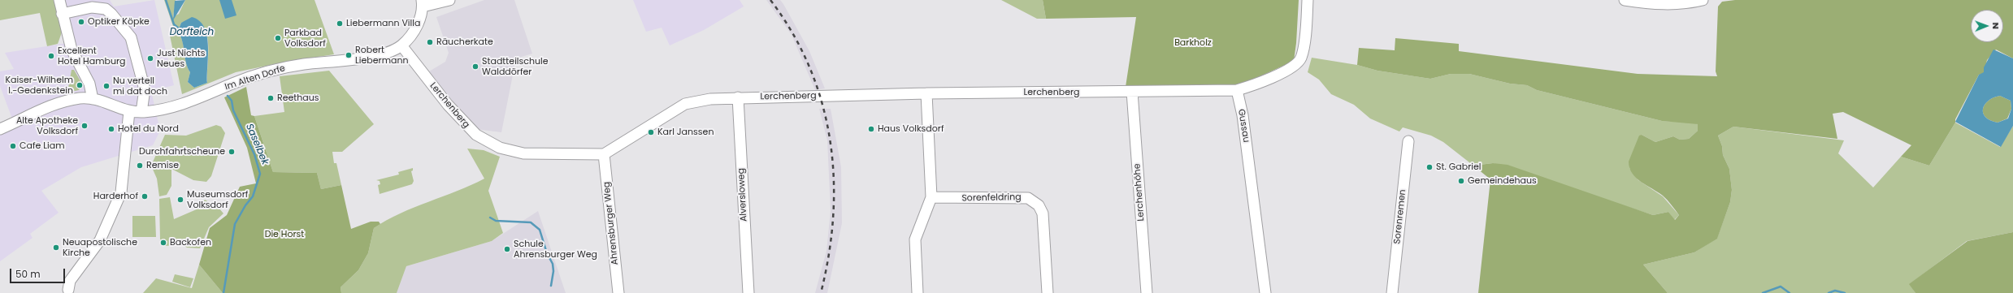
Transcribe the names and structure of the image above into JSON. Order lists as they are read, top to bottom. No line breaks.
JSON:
{"streets":{"street":["Im Alten Dorfe","Lerchenberg","Gussau","Lerchenhöhe","Alversloweg","Sorenfeldring","Sorenremen","Ahrensburger Weg"]},"crossings":[["Im Alten Dorfe","Lerchenberg"],["Lerchenberg","Gussau"],["Lerchenberg","Lerchenhöhe"],["Lerchenberg","Alversloweg"],["Lerchenberg","Ahrensburger Weg"]],"water":["Dorfteich","Saselbek"],"parks":["Barkholz","Die Horst"],"places":["Optiker Köpke","Liebermann Villa","Parkbad Volksdorf","Räucherkate","Robert Liebermann","Excellent Hotel Hamburg","Just Nichts Neues","Stadtteilschule Walddörfer","Kaiser-Wilhelm I.-Gedenkstein","Nu vertell mi dat doch","Reethaus","Alte Apotheke Volksdorf","Hotel du Nord","Haus Volksdorf","Karl Janssen","Cafe Liam","Durchfahrtscheune","Remise","St. Gabriel","Gemeindehaus","Harderhof","Museumsdorf Volksdorf","Backofen","Neuapostolische Kirche","Schule Ahrensburger Weg"],"scale_bar":"50 m","north":"right"}
